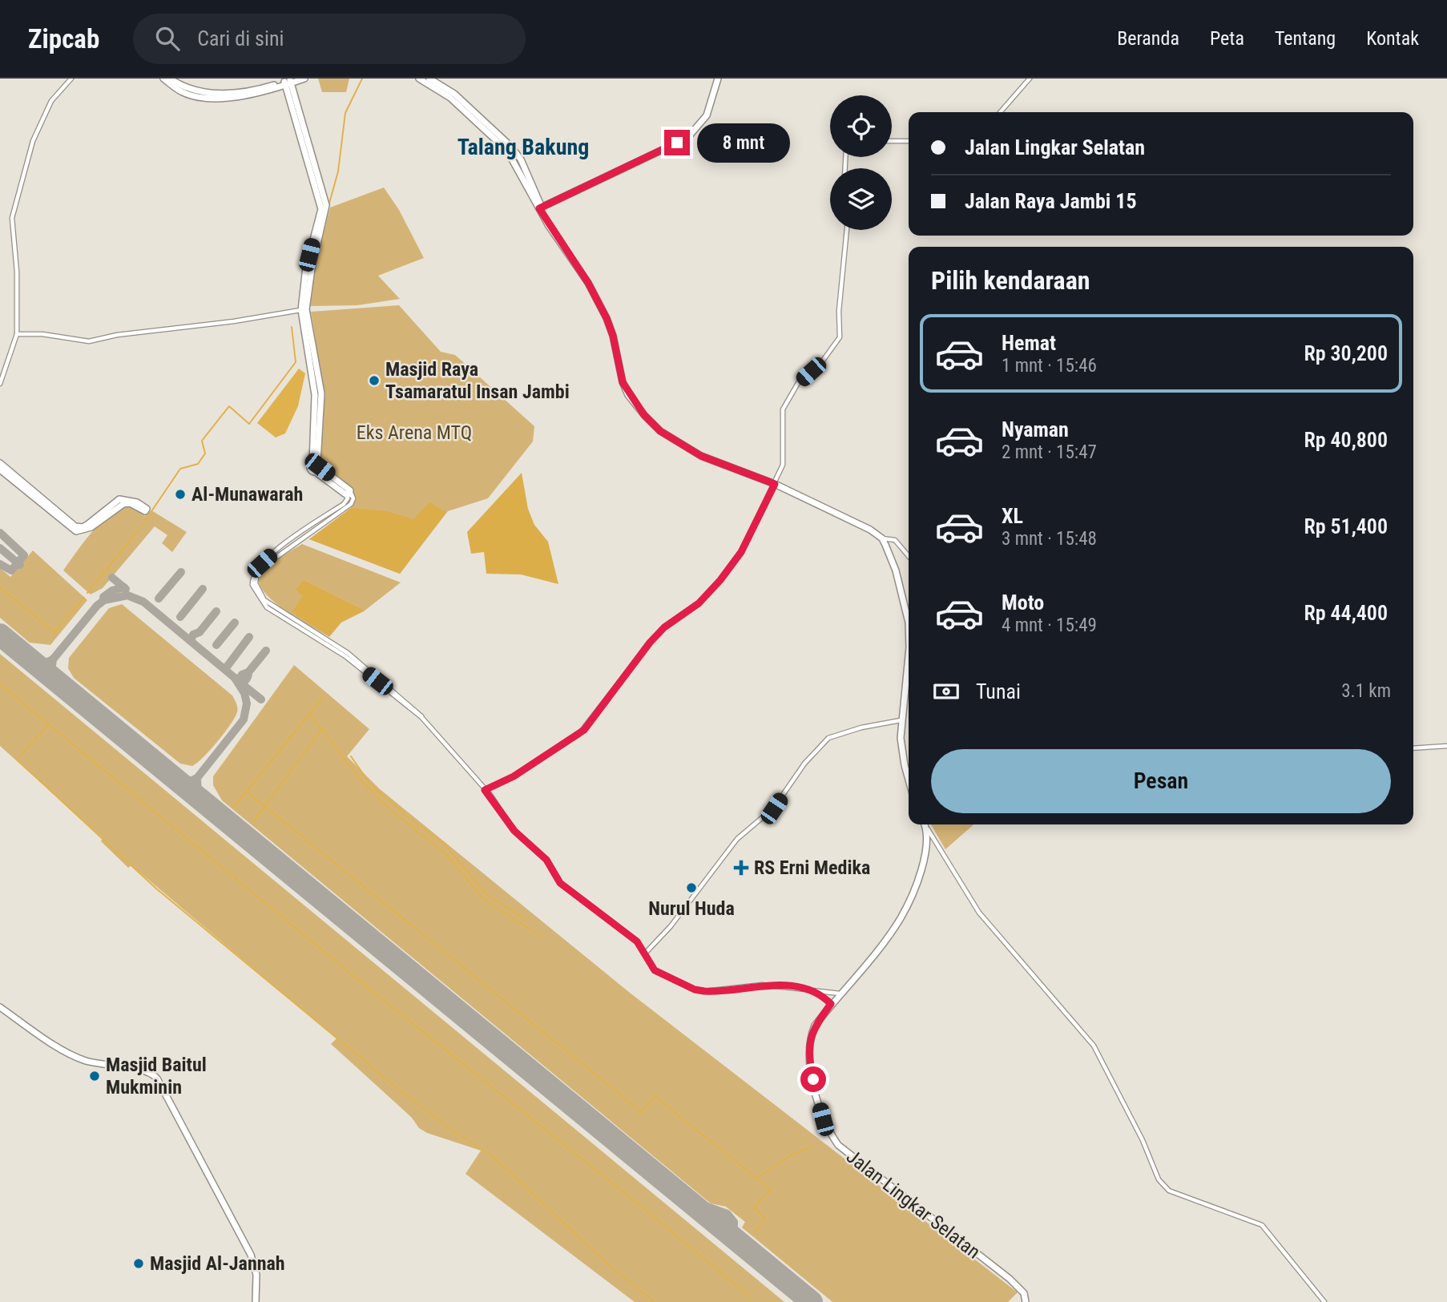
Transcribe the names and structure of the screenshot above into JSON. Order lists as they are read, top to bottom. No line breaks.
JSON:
{"streets":{"highway":["Jalan Lingkar Selatan"]},"districts":["Talang Bakung"],"parks":["Eks Arena MTQ"],"places":{"other":["Masjid Raya Tsamaratul Insan Jambi","Al-Munawarah","Nurul Huda","Masjid Baitul Mukminin","Masjid Al-Jannah"],"health":["RS Erni Medika"]},"page":{"header":"Zipcab","search":"Cari di sini","nav":["Beranda","Peta","Tentang","Kontak"],"banner":["Jalan Lingkar Selatan","Jalan Raya Jambi 15"],"bubble":"8 mnt","heading":"Pilih kendaraan","list":[{"name":"Hemat","note":"1 mnt · 15:46","value":"Rp 30,200"},{"name":"Nyaman","note":"2 mnt · 15:47","value":"Rp 40,800"},{"name":"XL","note":"3 mnt · 15:48","value":"Rp 51,400"},{"name":"Moto","note":"4 mnt · 15:49","value":"Rp 44,400"}],"pay":["Tunai","3.1 km"],"buttons":"Pesan"}}
